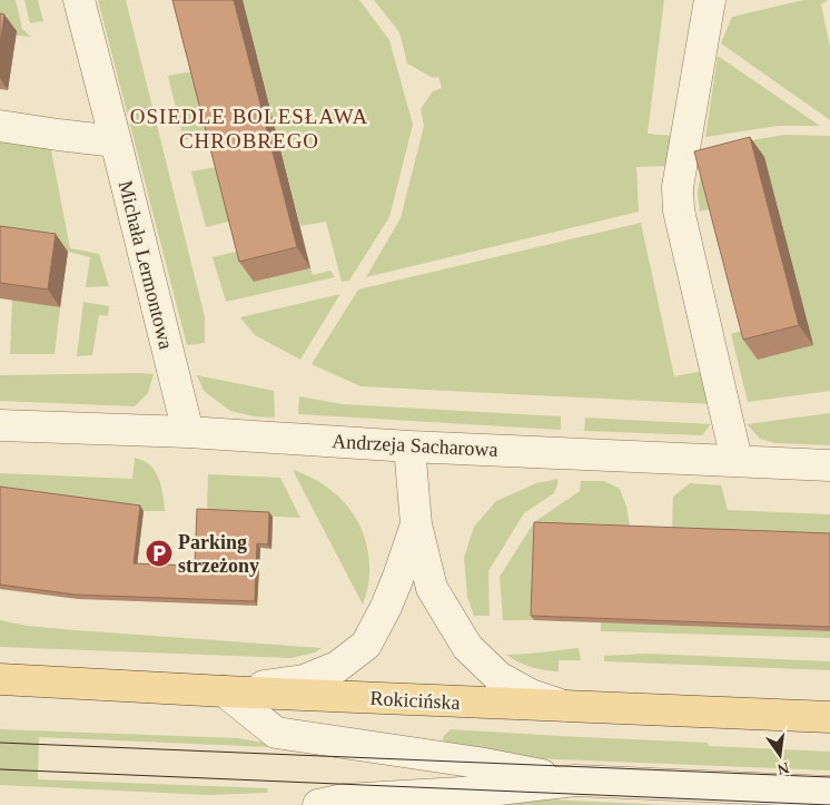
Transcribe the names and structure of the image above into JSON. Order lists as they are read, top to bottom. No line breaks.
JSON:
{"streets":{"main road":["Rokicińska"],"street":["Michała Lermontowa","Andrzeja Sacharowa"]},"crossings":[["Michała Lermontowa","Andrzeja Sacharowa"]],"districts":["OSIEDLE BOLESŁAWA CHROBREGO"],"places":{"parking":["Parking strzeżony"]},"north":"bottom"}
